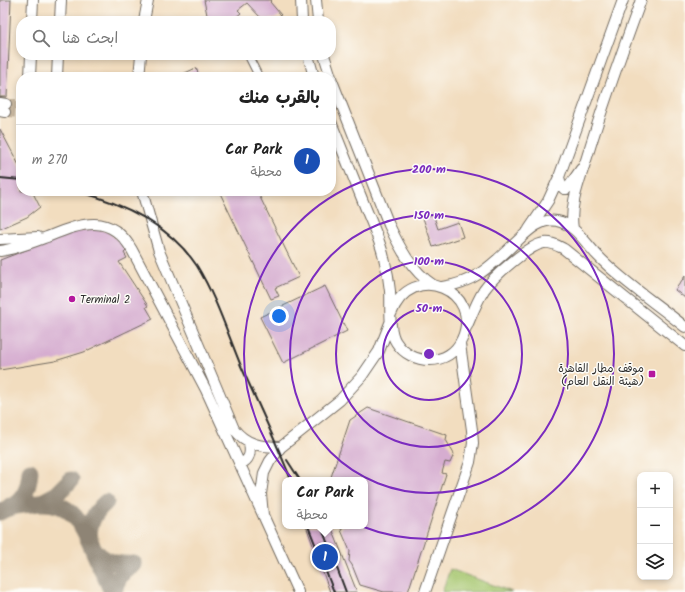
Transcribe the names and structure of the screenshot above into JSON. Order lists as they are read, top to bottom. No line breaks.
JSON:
{"places":{"other":["Terminal 2"],"transit":["موقف مطار القاهرة (هيئة النقل العام)"]},"page":{"search":"ابحث هنا","heading":"بالقرب منك","list":[{"mark":"1","name":"Car Park","note":"محطة","value":"270 m"}],"map_buttons":["+","−"],"popup":["Car Park","محطة"],"pins":"1"},"rings":["200 m","150 m","100 m","50 m"]}
